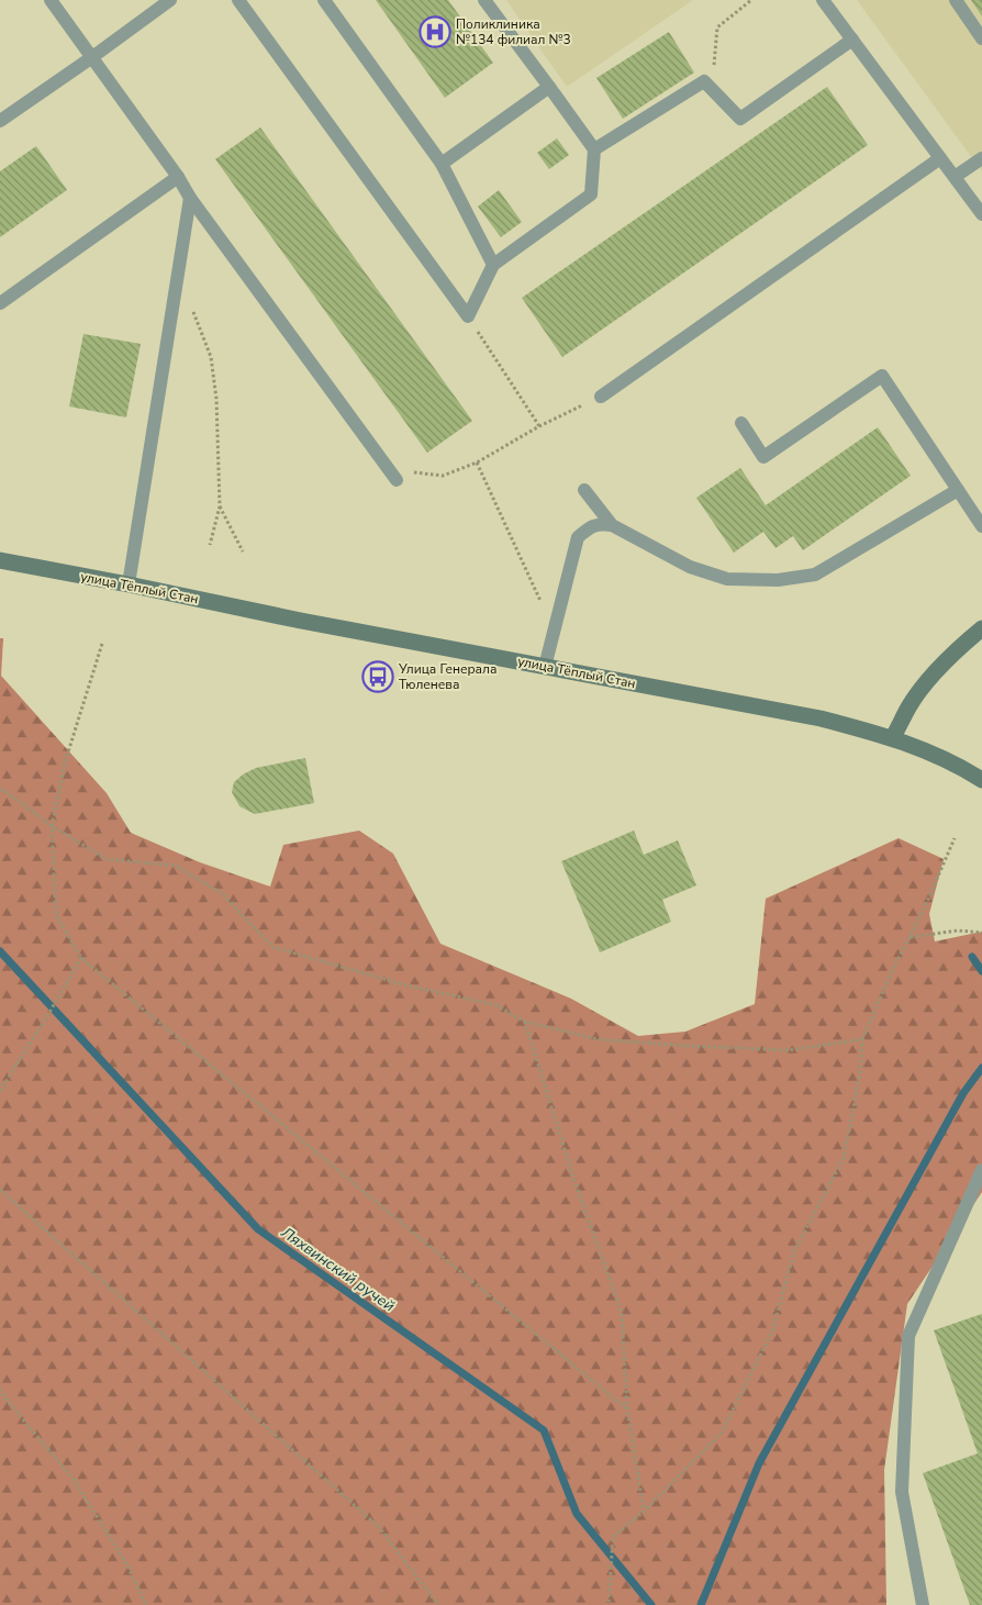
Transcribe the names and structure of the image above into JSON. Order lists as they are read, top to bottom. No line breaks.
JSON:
{"streets":{"street":["улица Тёплый Стан"]},"water":["Ляхвинский ручей"],"places":{"hospital":["Поликлиника №134 филиал №3"],"bus stop":["Улица Генерала Тюленева"]}}
